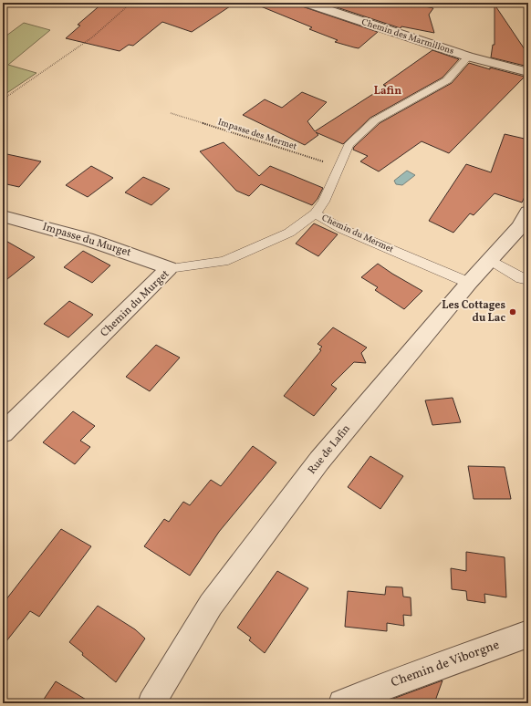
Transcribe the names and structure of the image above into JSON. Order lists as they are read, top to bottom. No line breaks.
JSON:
{"streets":{"street":["Chemin des Marmillons","Impasse du Murget","Chemin du Murget","Rue de Lafin","Chemin de Viborgne"],"lane":["Chemin du Mermet"],"path":["Impasse des Mermet"]},"crossings":[["Chemin des Marmillons","Chemin du Mermet"],["Impasse des Mermet","Chemin du Mermet"],["Chemin du Mermet","Chemin du Murget"],["Chemin du Mermet","Rue de Lafin"],["Impasse du Murget","Chemin du Murget"]],"districts":["Lafin"],"places":["Les Cottages du Lac"]}
